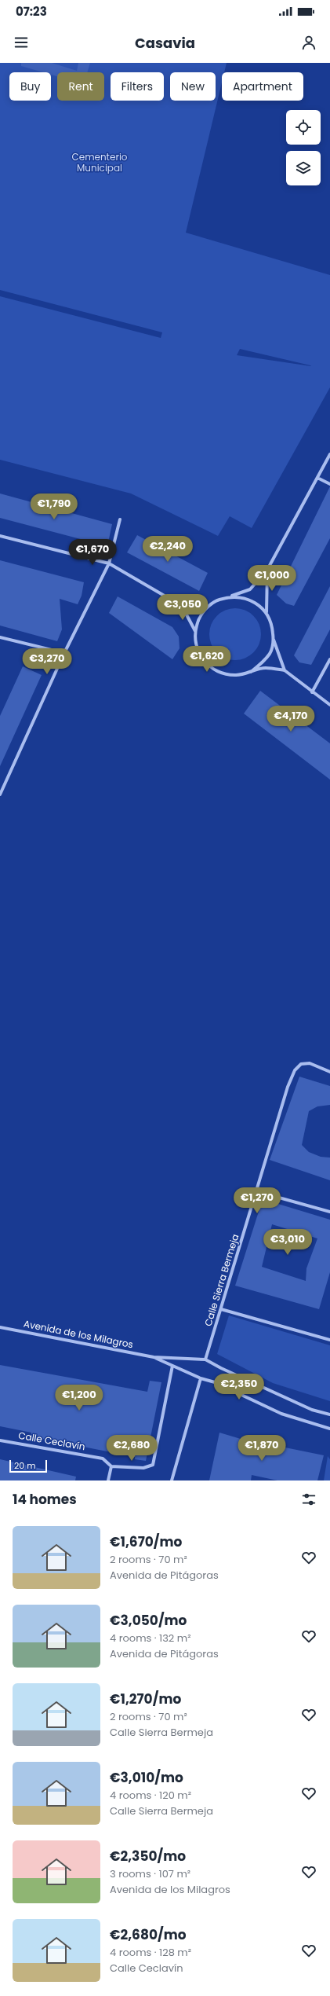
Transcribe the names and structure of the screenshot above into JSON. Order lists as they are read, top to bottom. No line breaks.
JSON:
{"streets":{"street":["Calle Sierra Bermeja","Avenida de los Milagros","Calle Ceclavín"]},"crossings":[["Calle Sierra Bermeja","Avenida de los Milagros"]],"parks":["Cementerio Municipal"],"scale_bar":"20 m","page":{"status":"07:23","header":"Casavia","chip":["Buy","Rent","Filters","New","Apartment"],"price":["€1,790","€2,240","€1,670","€1,000","€3,050","€1,620","€3,270","€4,170","€1,270","€3,010","€2,350","€1,200","€2,680","€1,870"],"scale":"20 m","heading":"14 homes","list":[{"name":"€1,670/mo","note":"2 rooms · 70 m² · Avenida de Pitágoras"},{"name":"€3,050/mo","note":"4 rooms · 132 m² · Avenida de Pitágoras"},{"name":"€1,270/mo","note":"2 rooms · 70 m² · Calle Sierra Bermeja"},{"name":"€3,010/mo","note":"4 rooms · 120 m² · Calle Sierra Bermeja"},{"name":"€2,350/mo","note":"3 rooms · 107 m² · Avenida de los Milagros"},{"name":"€2,680/mo","note":"4 rooms · 128 m² · Calle Ceclavín"}]}}
